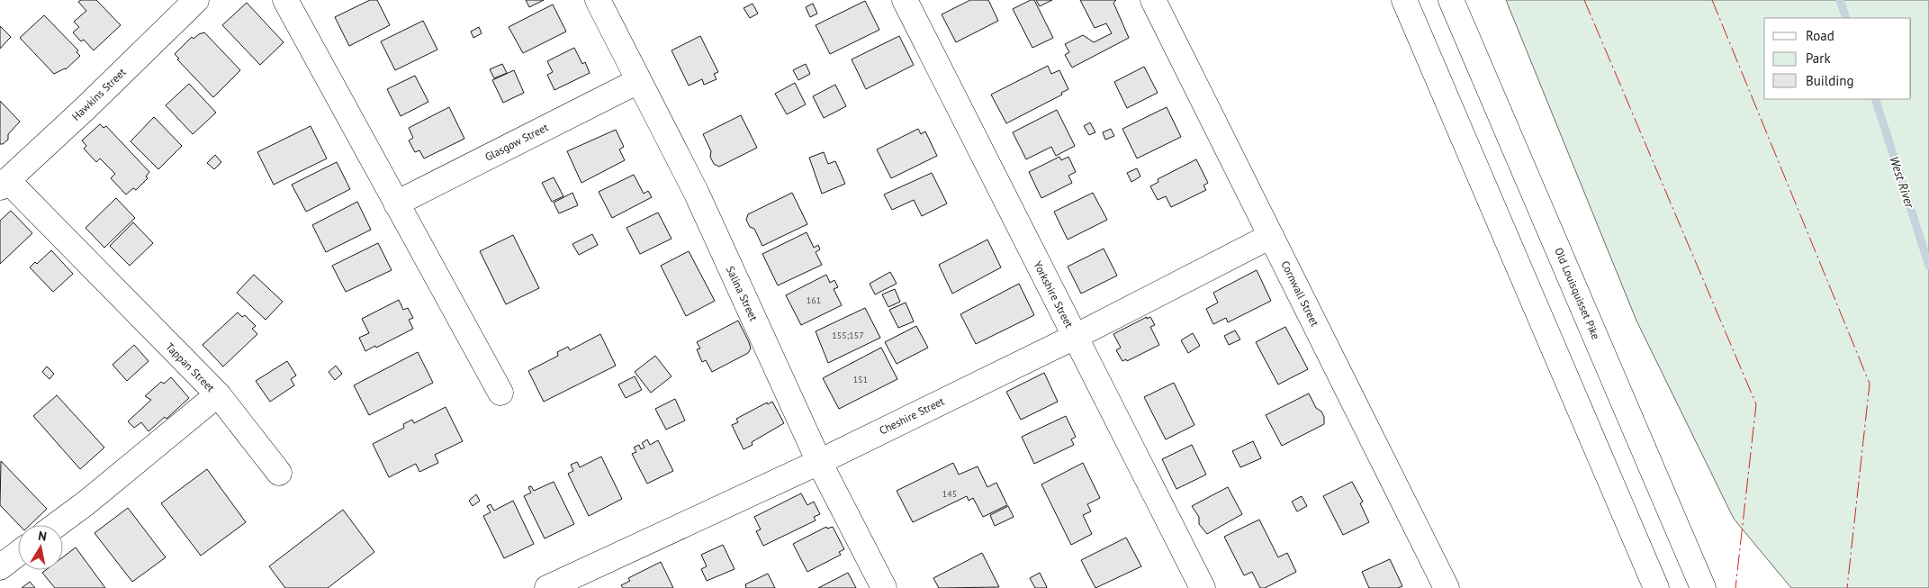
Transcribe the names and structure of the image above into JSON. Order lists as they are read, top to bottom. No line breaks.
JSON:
{"streets":{"main road":["Hawkins Street","Glasgow Street","Salina Street","Cornwall Street","Old Louisquisset Pike","Yorkshire Street","Tappan Street","Cheshire Street"]},"crossings":[["Hawkins Street","Tappan Street"],["Glasgow Street","Salina Street"],["Salina Street","Cheshire Street"],["Cornwall Street","Cheshire Street"],["Yorkshire Street","Cheshire Street"]],"water":["West River"],"house_numbers":["161","155;157","151","145"],"legend":["Road","Park","Building"],"north":"top"}
